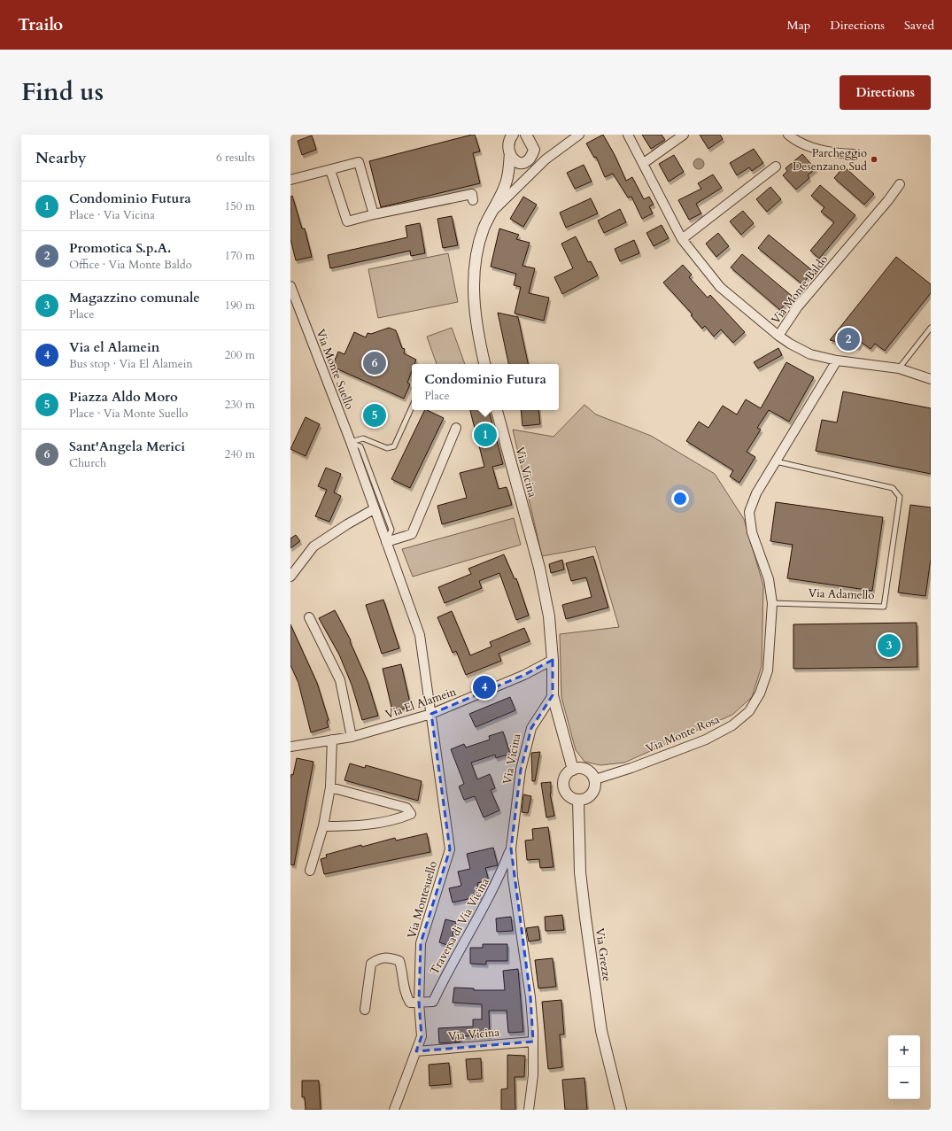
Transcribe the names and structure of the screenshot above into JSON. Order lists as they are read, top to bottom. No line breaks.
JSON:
{"streets":{"street":["Via Monte Baldo","Via Monte Suello","Via Vicina","Via El Alamein","Via Monte Rosa","Via Montesuello","Traversa di Via Vicina","Via Grezze"],"lane":["Via Adamello"]},"crossings":[["Via Monte Suello","Via El Alamein"],["Via Monte Suello","Via Montesuello"],["Via Vicina","Via El Alamein"],["Via Vicina","Via Montesuello"],["Via Vicina","Traversa di Via Vicina"],["Via Adamello","Via Monte Rosa"],["Via El Alamein","Via Montesuello"],["Via Monte Rosa","Via Grezze"],["Via Montesuello","Traversa di Via Vicina"]],"places":["Parcheggio Desenzano Sud"],"page":{"header":"Trailo","nav":["Map","Directions","Saved"],"title":"Find us","buttons":"Directions","heading":["Nearby","6 results"],"list":[{"mark":"1","name":"Condominio Futura","note":"Place · Via Vicina","value":"150 m"},{"mark":"2","name":"Promotica S.p.A.","note":"Office · Via Monte Baldo","value":"170 m"},{"mark":"3","name":"Magazzino comunale","note":"Place","value":"190 m"},{"mark":"4","name":"Via el Alamein","note":"Bus stop · Via El Alamein","value":"200 m"},{"mark":"5","name":"Piazza Aldo Moro","note":"Place · Via Monte Suello","value":"230 m"},{"mark":"6","name":"Sant'Angela Merici","note":"Church","value":"240 m"}],"pins":["2","6","5","1","3","4"],"popup":["Condominio Futura","Place"],"map_buttons":["+","−"]}}
